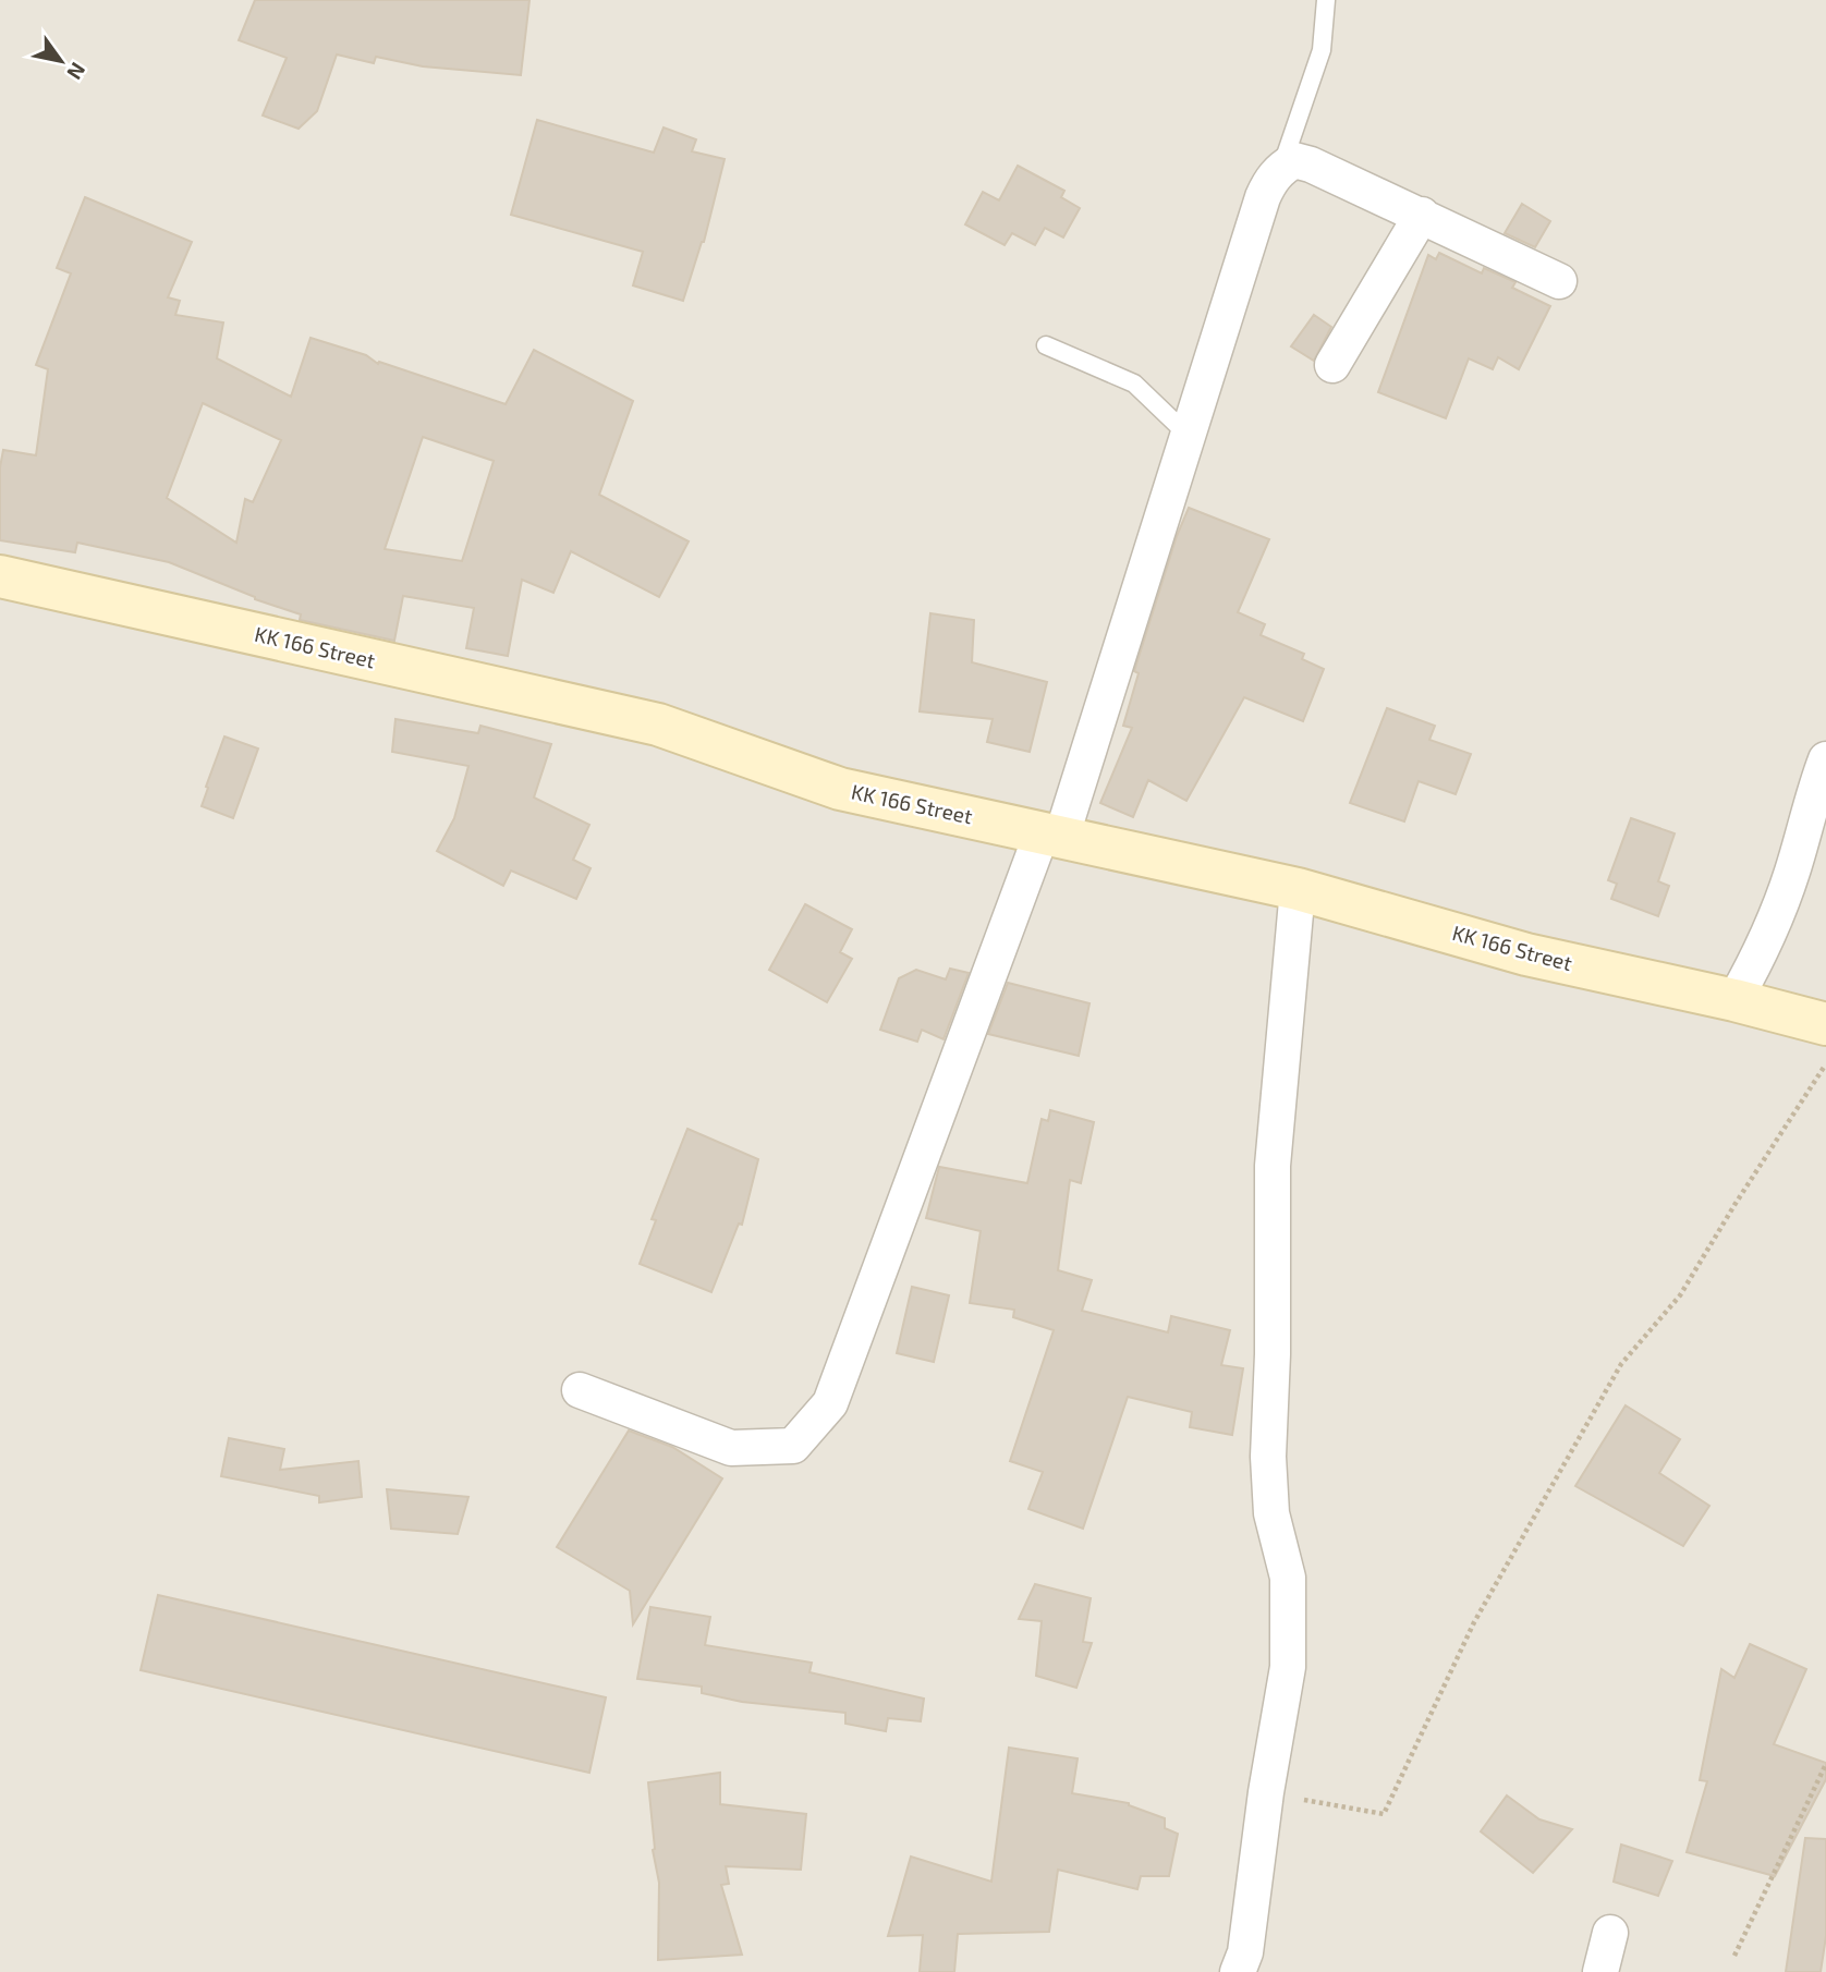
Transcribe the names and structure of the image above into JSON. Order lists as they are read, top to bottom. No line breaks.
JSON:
{"streets":{"street":["KK 166 Street"]},"north":"bottom right"}
